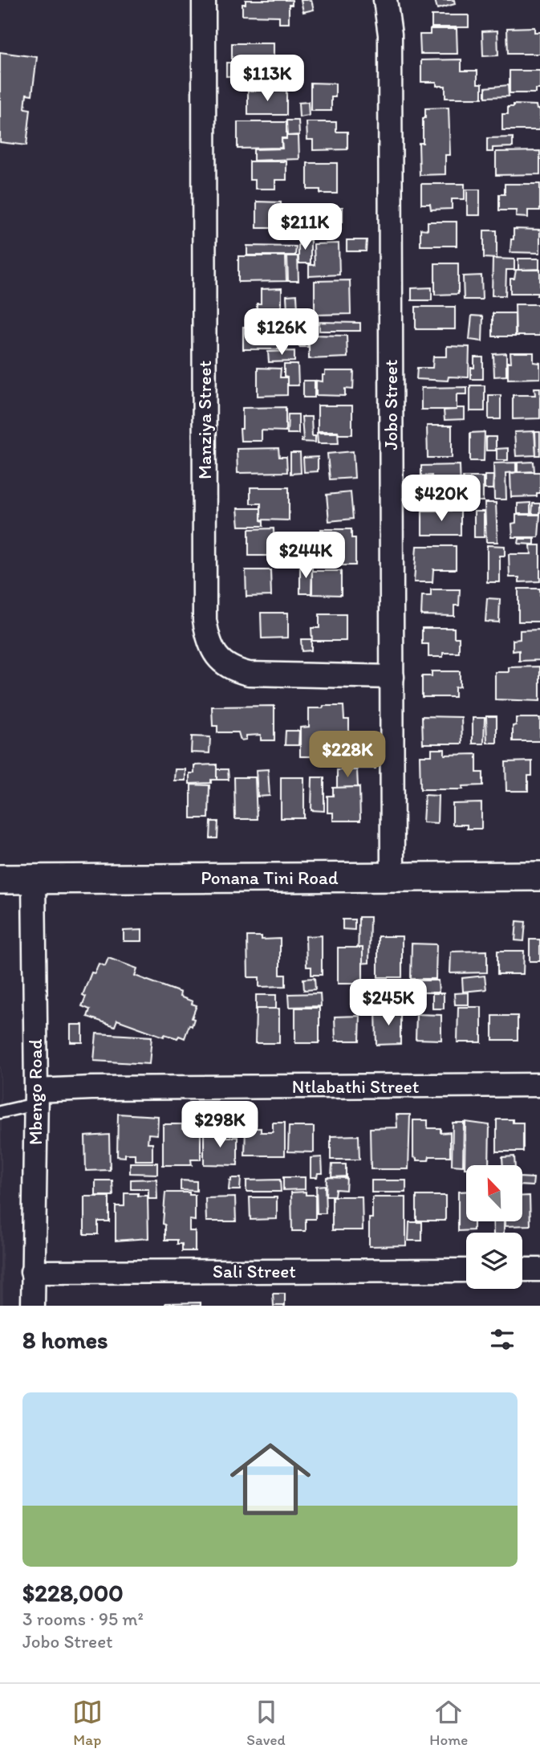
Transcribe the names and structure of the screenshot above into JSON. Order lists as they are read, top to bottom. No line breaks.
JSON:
{"streets":{"street":["Jobo Street","Manziya Street","Ponana Tini Road","Ntlabathi Street","Mbengo Road","Sali Street"]},"crossings":[["Jobo Street","Manziya Street"],["Jobo Street","Ponana Tini Road"],["Ponana Tini Road","Mbengo Road"],["Ntlabathi Street","Mbengo Road"],["Mbengo Road","Sali Street"]],"north":"top left","page":{"price":["$113K","$211K","$126K","$420K","$244K","$228K","$245K","$298K"],"heading":"8 homes","list":[{"name":"$228,000","note":"3 rooms · 95 m² · Jobo Street"}],"tabs":["Map","Saved","Home"]}}
